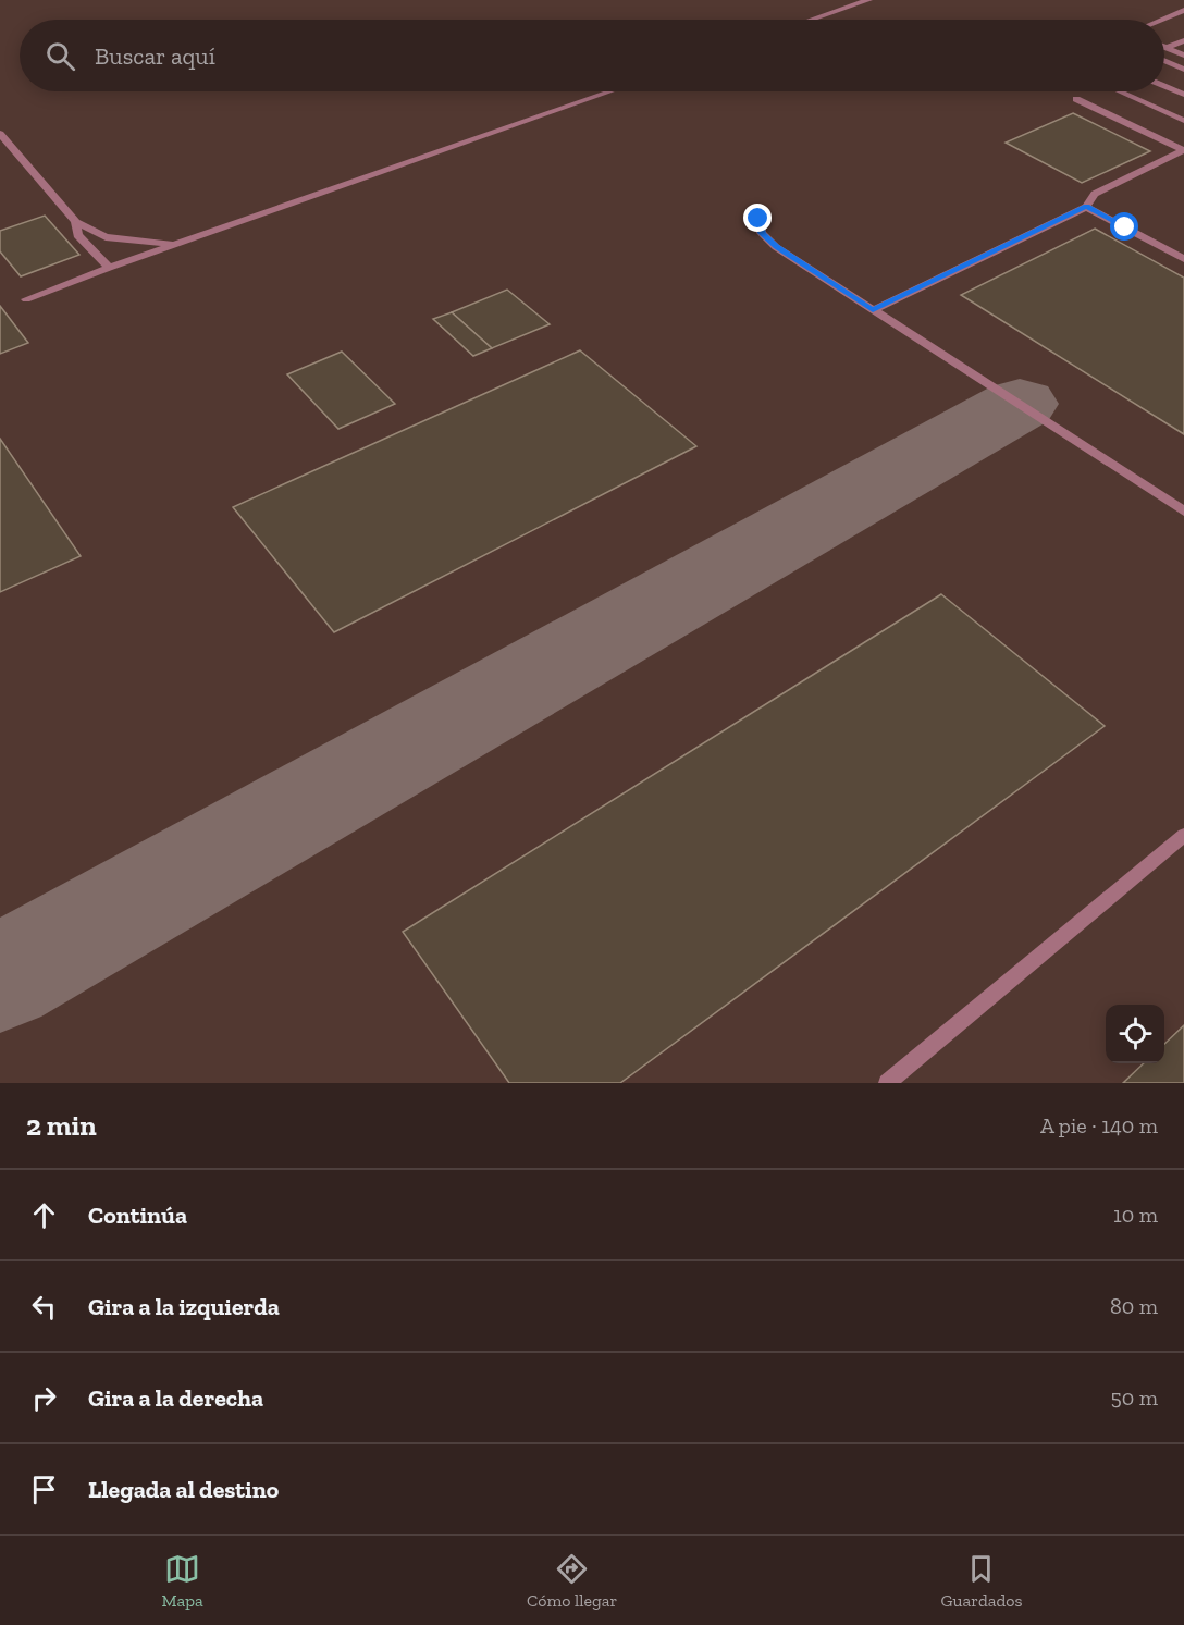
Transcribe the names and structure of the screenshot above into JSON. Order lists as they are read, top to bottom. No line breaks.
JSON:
{"page":{"search":"Buscar aquí","heading":["2 min","A pie · 140 m"],"list":[["Continúa","10 m"],["Gira a la izquierda","80 m"],["Gira a la derecha","50 m"],"Llegada al destino"],"nav":["Mapa","Cómo llegar","Guardados"]}}
